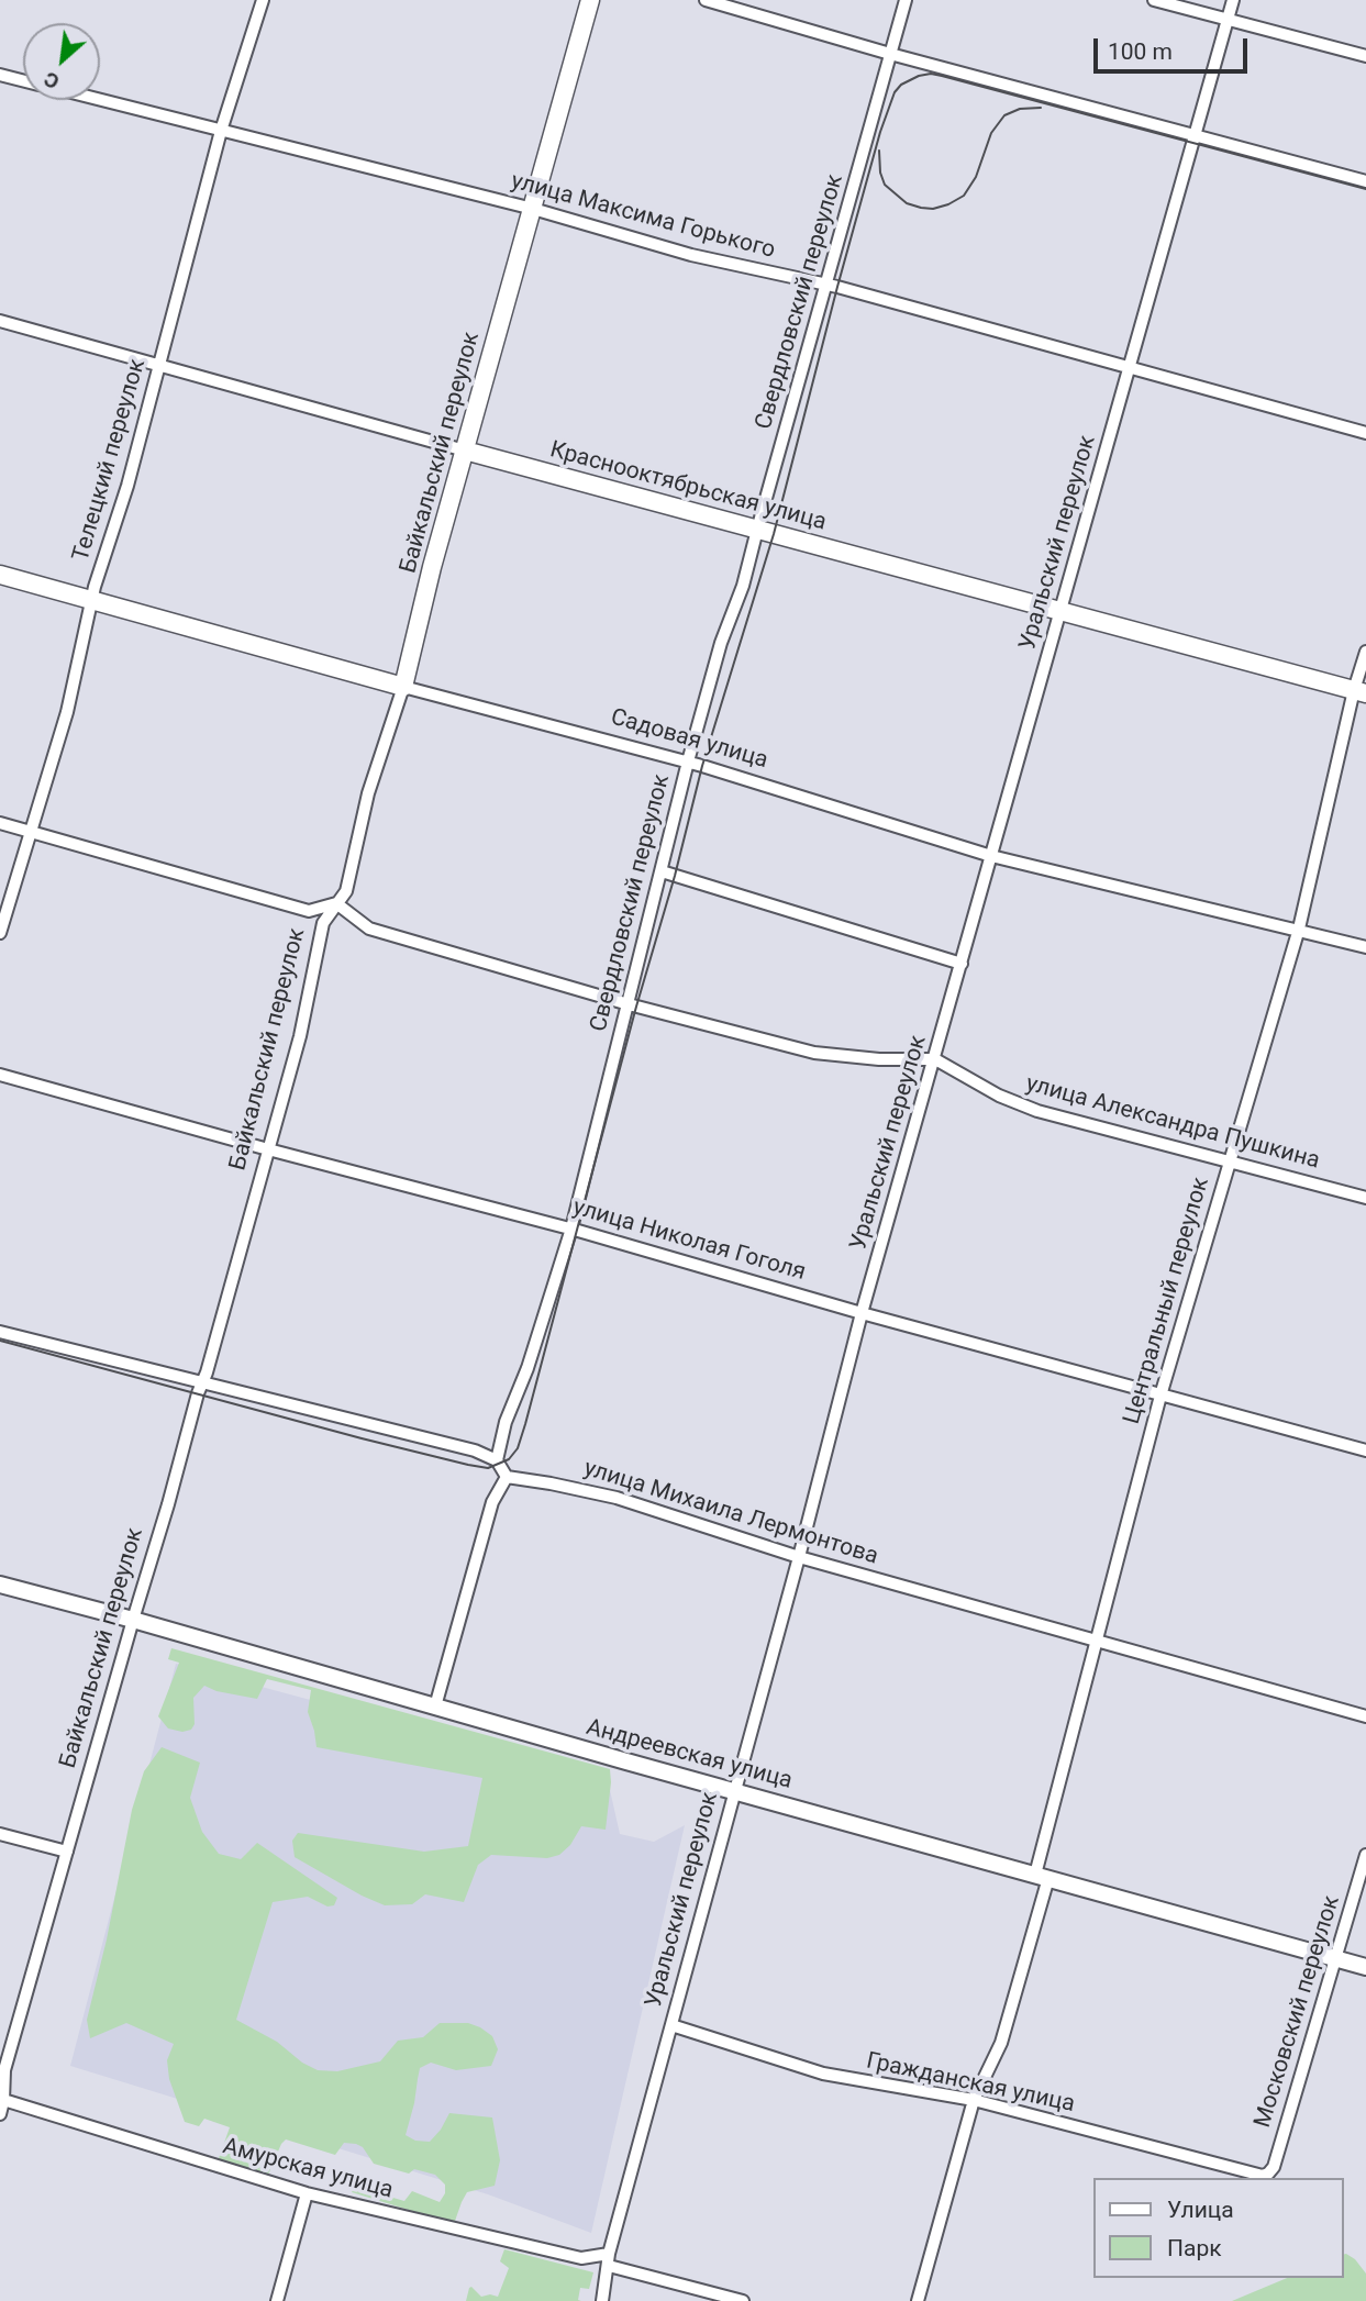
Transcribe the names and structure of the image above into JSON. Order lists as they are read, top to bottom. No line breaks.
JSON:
{"streets":{"main road":["Байкальский переулок","Краснооктябрьская улица","Садовая улица"],"street":["улица Максима Горького","Свердловский переулок","Телецкий переулок","Уральский переулок","улица Александра Пушкина","улица Николая Гоголя","Центральный переулок","улица Михаила Лермонтова","Андреевская улица","Московский переулок","Гражданская улица","Амурская улица"]},"crossings":[["улица Максима Горького","Свердловский переулок"],["улица Максима Горького","Байкальский переулок"],["улица Максима Горького","Телецкий переулок"],["улица Максима Горького","Уральский переулок"],["Свердловский переулок","Краснооктябрьская улица"],["Свердловский переулок","Садовая улица"],["Свердловский переулок","улица Николая Гоголя"],["Байкальский переулок","Краснооктябрьская улица"],["Байкальский переулок","Садовая улица"],["Байкальский переулок","улица Николая Гоголя"],["Байкальский переулок","Андреевская улица"],["Байкальский переулок","Амурская улица"],["Телецкий переулок","Краснооктябрьская улица"],["Телецкий переулок","Садовая улица"],["Краснооктябрьская улица","Уральский переулок"],["Краснооктябрьская улица","Центральный переулок"],["Уральский переулок","Садовая улица"],["Уральский переулок","улица Александра Пушкина"],["Уральский переулок","улица Николая Гоголя"],["Уральский переулок","улица Михаила Лермонтова"],["Уральский переулок","Андреевская улица"],["Уральский переулок","Гражданская улица"],["Уральский переулок","Амурская улица"],["Садовая улица","Центральный переулок"],["улица Александра Пушкина","Центральный переулок"],["улица Николая Гоголя","Центральный переулок"],["Центральный переулок","улица Михаила Лермонтова"],["Центральный переулок","Андреевская улица"],["Центральный переулок","Гражданская улица"],["Андреевская улица","Московский переулок"],["Московский переулок","Гражданская улица"]],"legend":["Улица","Парк"],"scale_bar":"100 m","north":"bottom left"}
